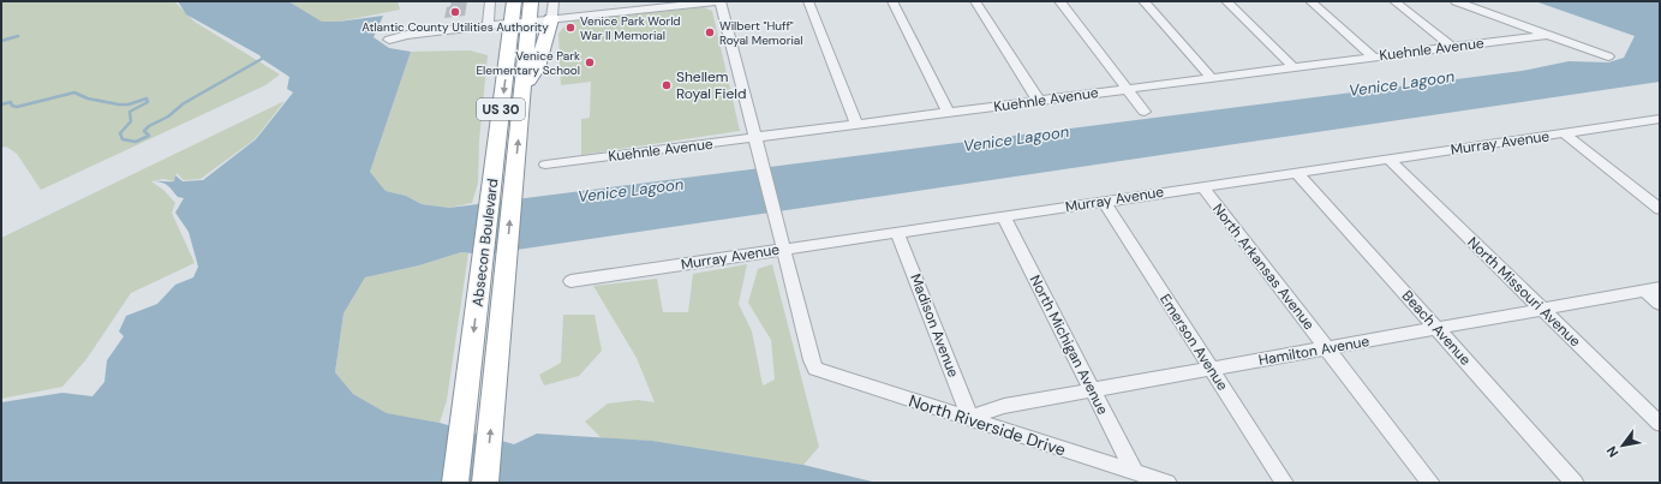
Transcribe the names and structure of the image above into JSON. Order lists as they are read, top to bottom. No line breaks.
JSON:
{"streets":{"highway":["US 30","Absecon Boulevard"],"street":["Kuehnle Avenue","Murray Avenue","North Arkansas Avenue","North Missouri Avenue","Madison Avenue","Beach Avenue","Emerson Avenue","North Michigan Avenue","Hamilton Avenue","North Riverside Drive"]},"crossings":[["Murray Avenue","North Arkansas Avenue"],["Murray Avenue","North Missouri Avenue"],["Murray Avenue","Madison Avenue"],["Murray Avenue","Beach Avenue"],["Murray Avenue","Emerson Avenue"],["Murray Avenue","North Michigan Avenue"],["Murray Avenue","North Riverside Drive"],["North Arkansas Avenue","Hamilton Avenue"],["North Missouri Avenue","Hamilton Avenue"],["Madison Avenue","Hamilton Avenue"],["Madison Avenue","North Riverside Drive"],["Beach Avenue","Hamilton Avenue"],["Emerson Avenue","Hamilton Avenue"],["North Michigan Avenue","Hamilton Avenue"],["North Michigan Avenue","North Riverside Drive"],["Hamilton Avenue","North Riverside Drive"]],"water":["Venice Lagoon"],"places":["Atlantic County Utilities Authority","Venice Park World War II Memorial","Wilbert \"Huff\" Royal Memorial","Venice Park Elementary School","Shellem Royal Field"],"north":"bottom left"}
